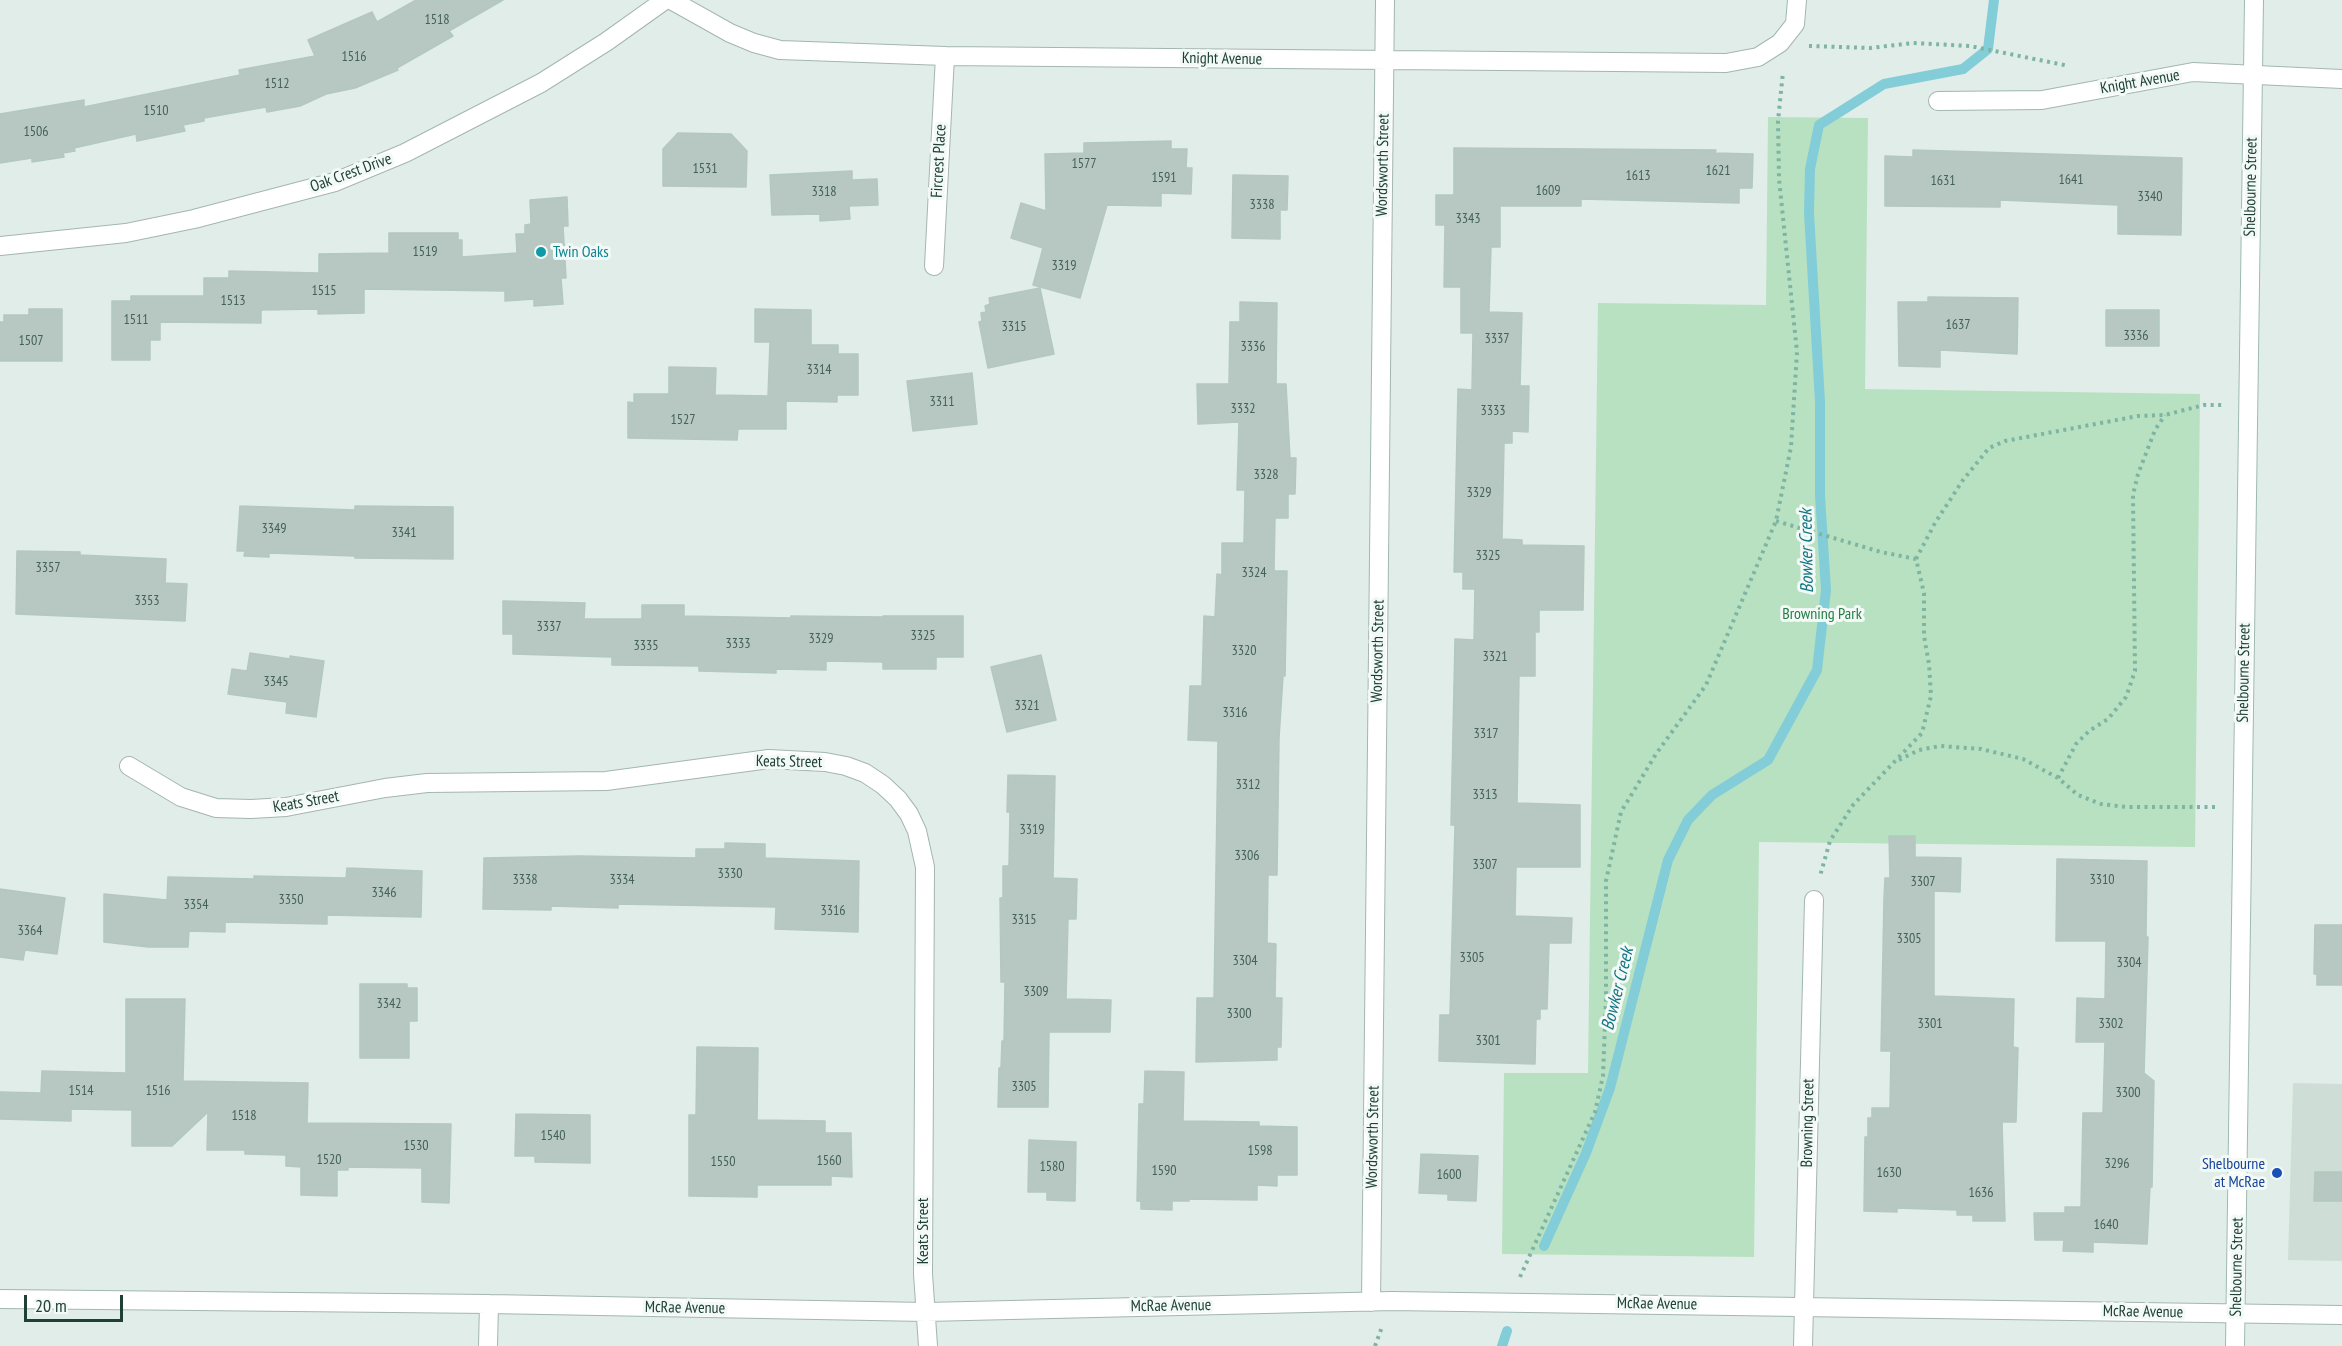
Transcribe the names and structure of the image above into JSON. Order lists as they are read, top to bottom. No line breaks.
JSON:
{"streets":{"street":["Knight Avenue","Fircrest Place","Wordsworth Street","Oak Crest Drive","Shelbourne Street","Keats Street","Browning Street","McRae Avenue"]},"crossings":[["Knight Avenue","Fircrest Place"],["Knight Avenue","Wordsworth Street"],["Knight Avenue","Shelbourne Street"],["Wordsworth Street","McRae Avenue"],["Shelbourne Street","McRae Avenue"],["Keats Street","McRae Avenue"],["Browning Street","McRae Avenue"]],"water":["Bowker Creek"],"parks":["Browning Park"],"places":["Twin Oaks","Shelbourne at McRae"],"house_numbers":["1518","1516","1512","1510","1506","1577","1531","1621","1613","1591","1641","1631","1609","3318","3340","3338","3343","1519","3319","1515","1513","1511","1637","3315","3336","3337","1507","3336","3314","3311","3332","3333","1527","3328","3329","3349","3341","3325","3357","3324","3353","3337","3325","3329","3333","3335","3320","3321","3345","3321","3316","3317","3312","3313","3319","3306","3307","3330","3338","3334","3310","3307","3346","3350","3354","3316","3315","3364","3305","3305","3304","3304","3309","3342","3300","3301","3302","3301","3305","1514","1516","3300","1518","1540","1530","1598","1520","1560","1550","3296","1580","1590","1630","1600","1636","1640"],"scale_bar":"20 m"}
